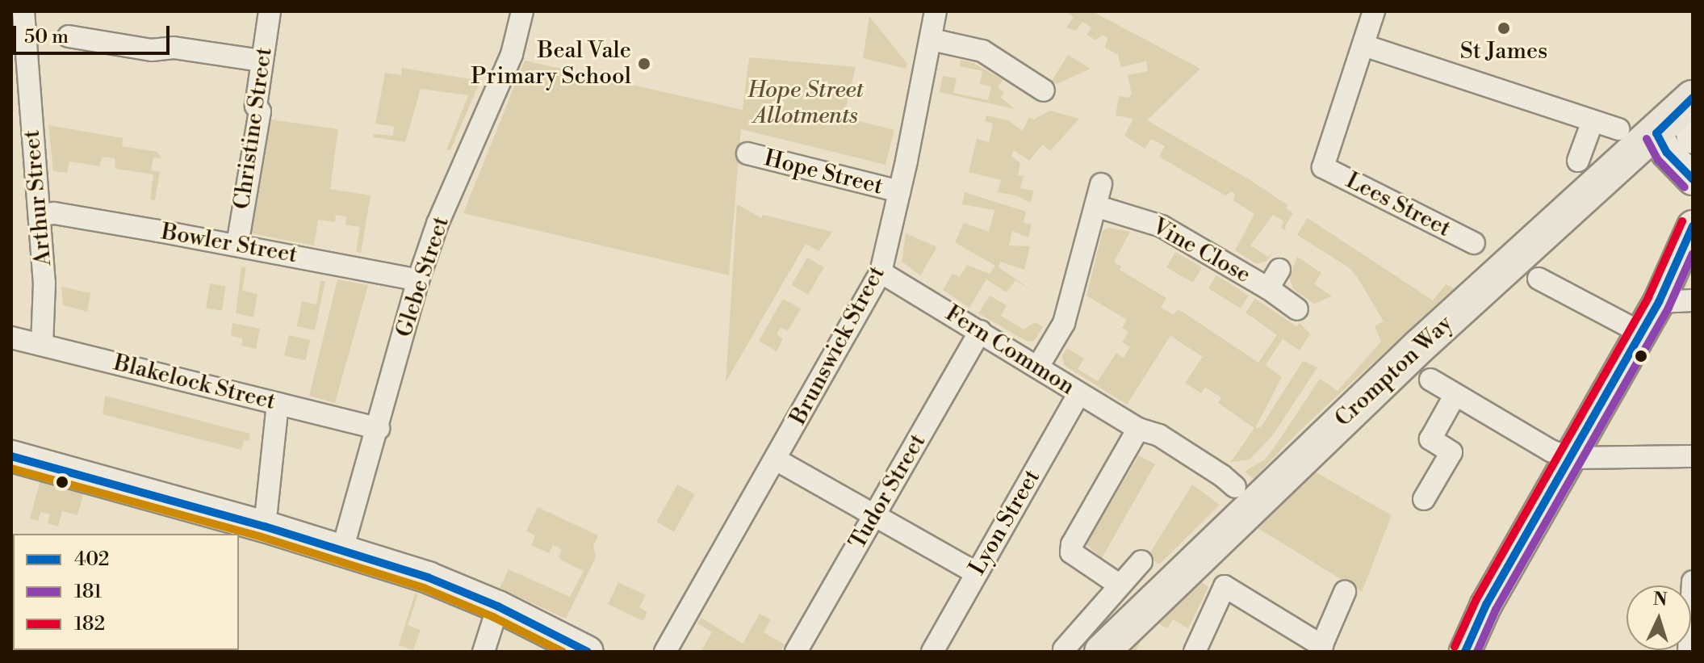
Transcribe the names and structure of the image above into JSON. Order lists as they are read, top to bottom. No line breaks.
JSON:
{"streets":{"main road":["Crompton Way"],"street":["Christine Street","Hope Street","Arthur Street","Lees Street","Bowler Street","Vine Close","Glebe Street","Brunswick Street","Fern Common","Blakelock Street","Tudor Street","Lyon Street"]},"crossings":[["Christine Street","Bowler Street"],["Hope Street","Brunswick Street"],["Arthur Street","Bowler Street"],["Arthur Street","Blakelock Street"],["Bowler Street","Glebe Street"],["Glebe Street","Blakelock Street"],["Brunswick Street","Fern Common"],["Fern Common","Tudor Street"],["Fern Common","Lyon Street"]],"parks":["Hope Street Allotments"],"places":["St James","Beal Vale Primary School"],"lines":["transit line 402","transit line 181","transit line 182"],"legend":["402","181","182"],"scale_bar":"50 m","north":"top"}
